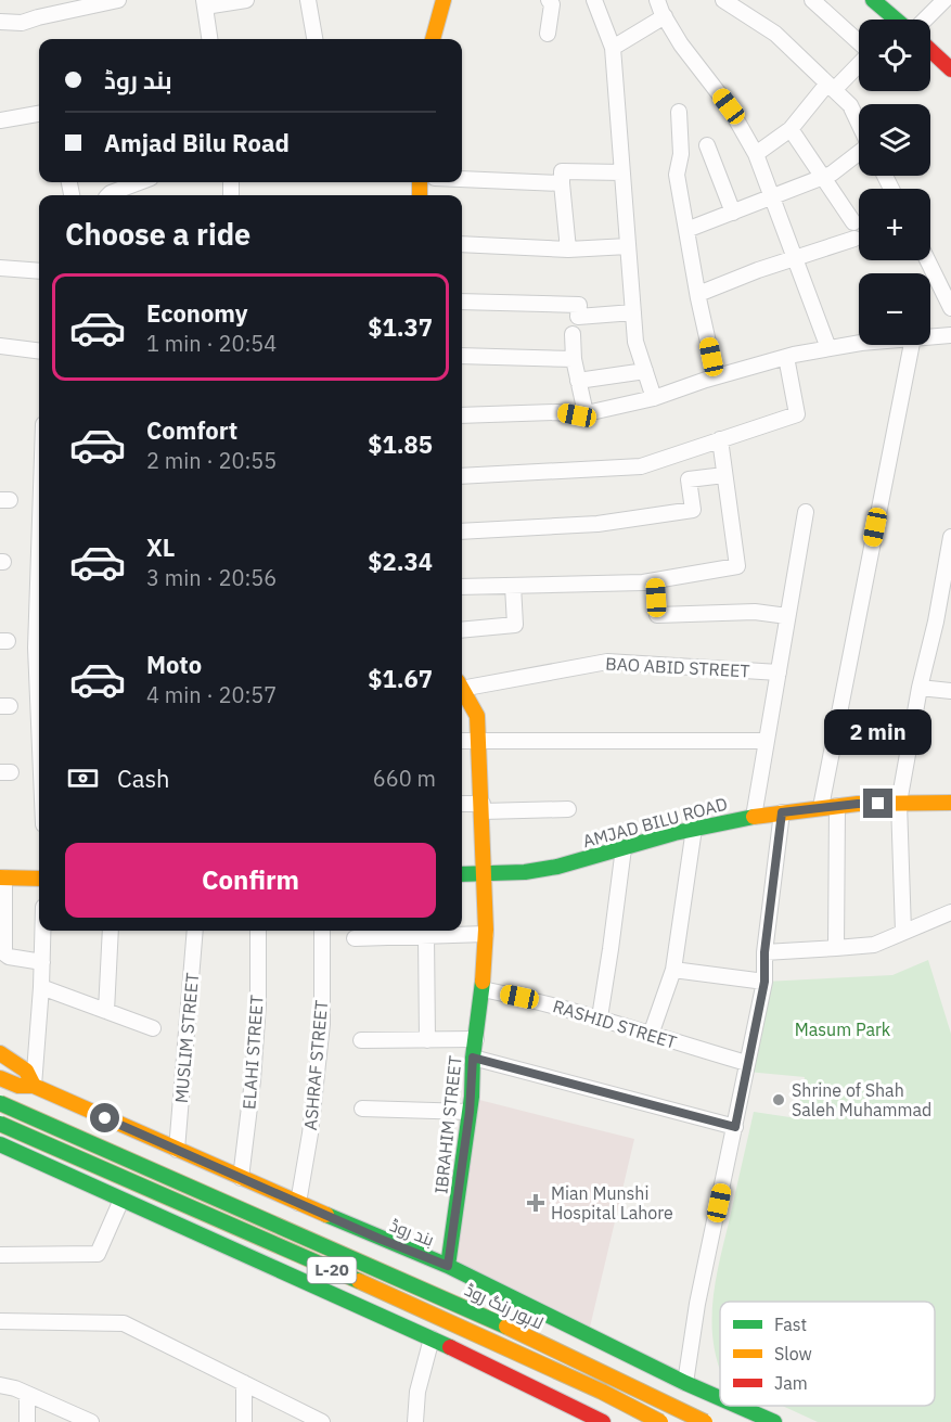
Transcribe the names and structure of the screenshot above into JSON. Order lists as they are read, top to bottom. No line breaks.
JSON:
{"streets":{"main road":["AMJAD BILU ROAD","IBRAHIM STREET","بند روڈ","L-20","لاہور رنگ روڈ"],"street":["BAO ABID STREET","RASHID STREET","MUSLIM STREET","ELAHI STREET","ASHRAF STREET"]},"crossings":[["AMJAD BILU ROAD","IBRAHIM STREET"],["RASHID STREET","IBRAHIM STREET"],["MUSLIM STREET","بند روڈ"],["ELAHI STREET","بند روڈ"],["ASHRAF STREET","بند روڈ"],["IBRAHIM STREET","بند روڈ"]],"parks":["Masum Park"],"places":{"other":["Shrine of Shah Saleh Muhammad"],"health":["Mian Munshi Hospital Lahore"]},"legend":["Fast","Slow","Jam"],"page":{"map_buttons":["+","−"],"banner":["بند روڈ","Amjad Bilu Road"],"heading":"Choose a ride","list":[{"name":"Economy","note":"1 min · 20:54","value":"$1.37"},{"name":"Comfort","note":"2 min · 20:55","value":"$1.85"},{"name":"XL","note":"3 min · 20:56","value":"$2.34"},{"name":"Moto","note":"4 min · 20:57","value":"$1.67"}],"bubble":"2 min","pay":["Cash","660 m"],"buttons":"Confirm"}}
